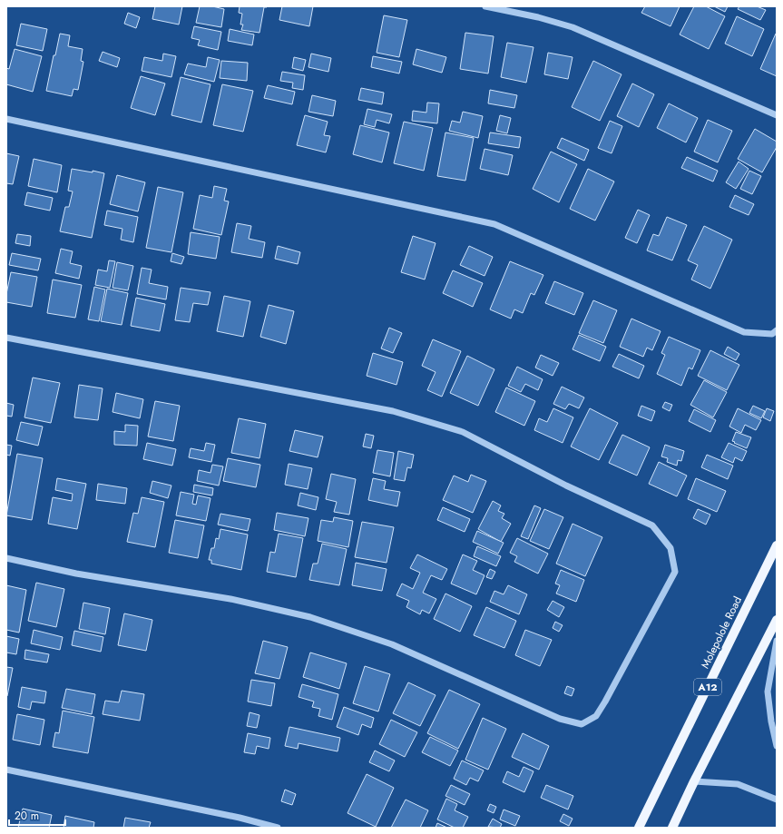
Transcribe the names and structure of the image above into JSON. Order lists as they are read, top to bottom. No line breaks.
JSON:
{"streets":{"main road":["Molepolole Road","A12"]},"scale_bar":"20 m"}
